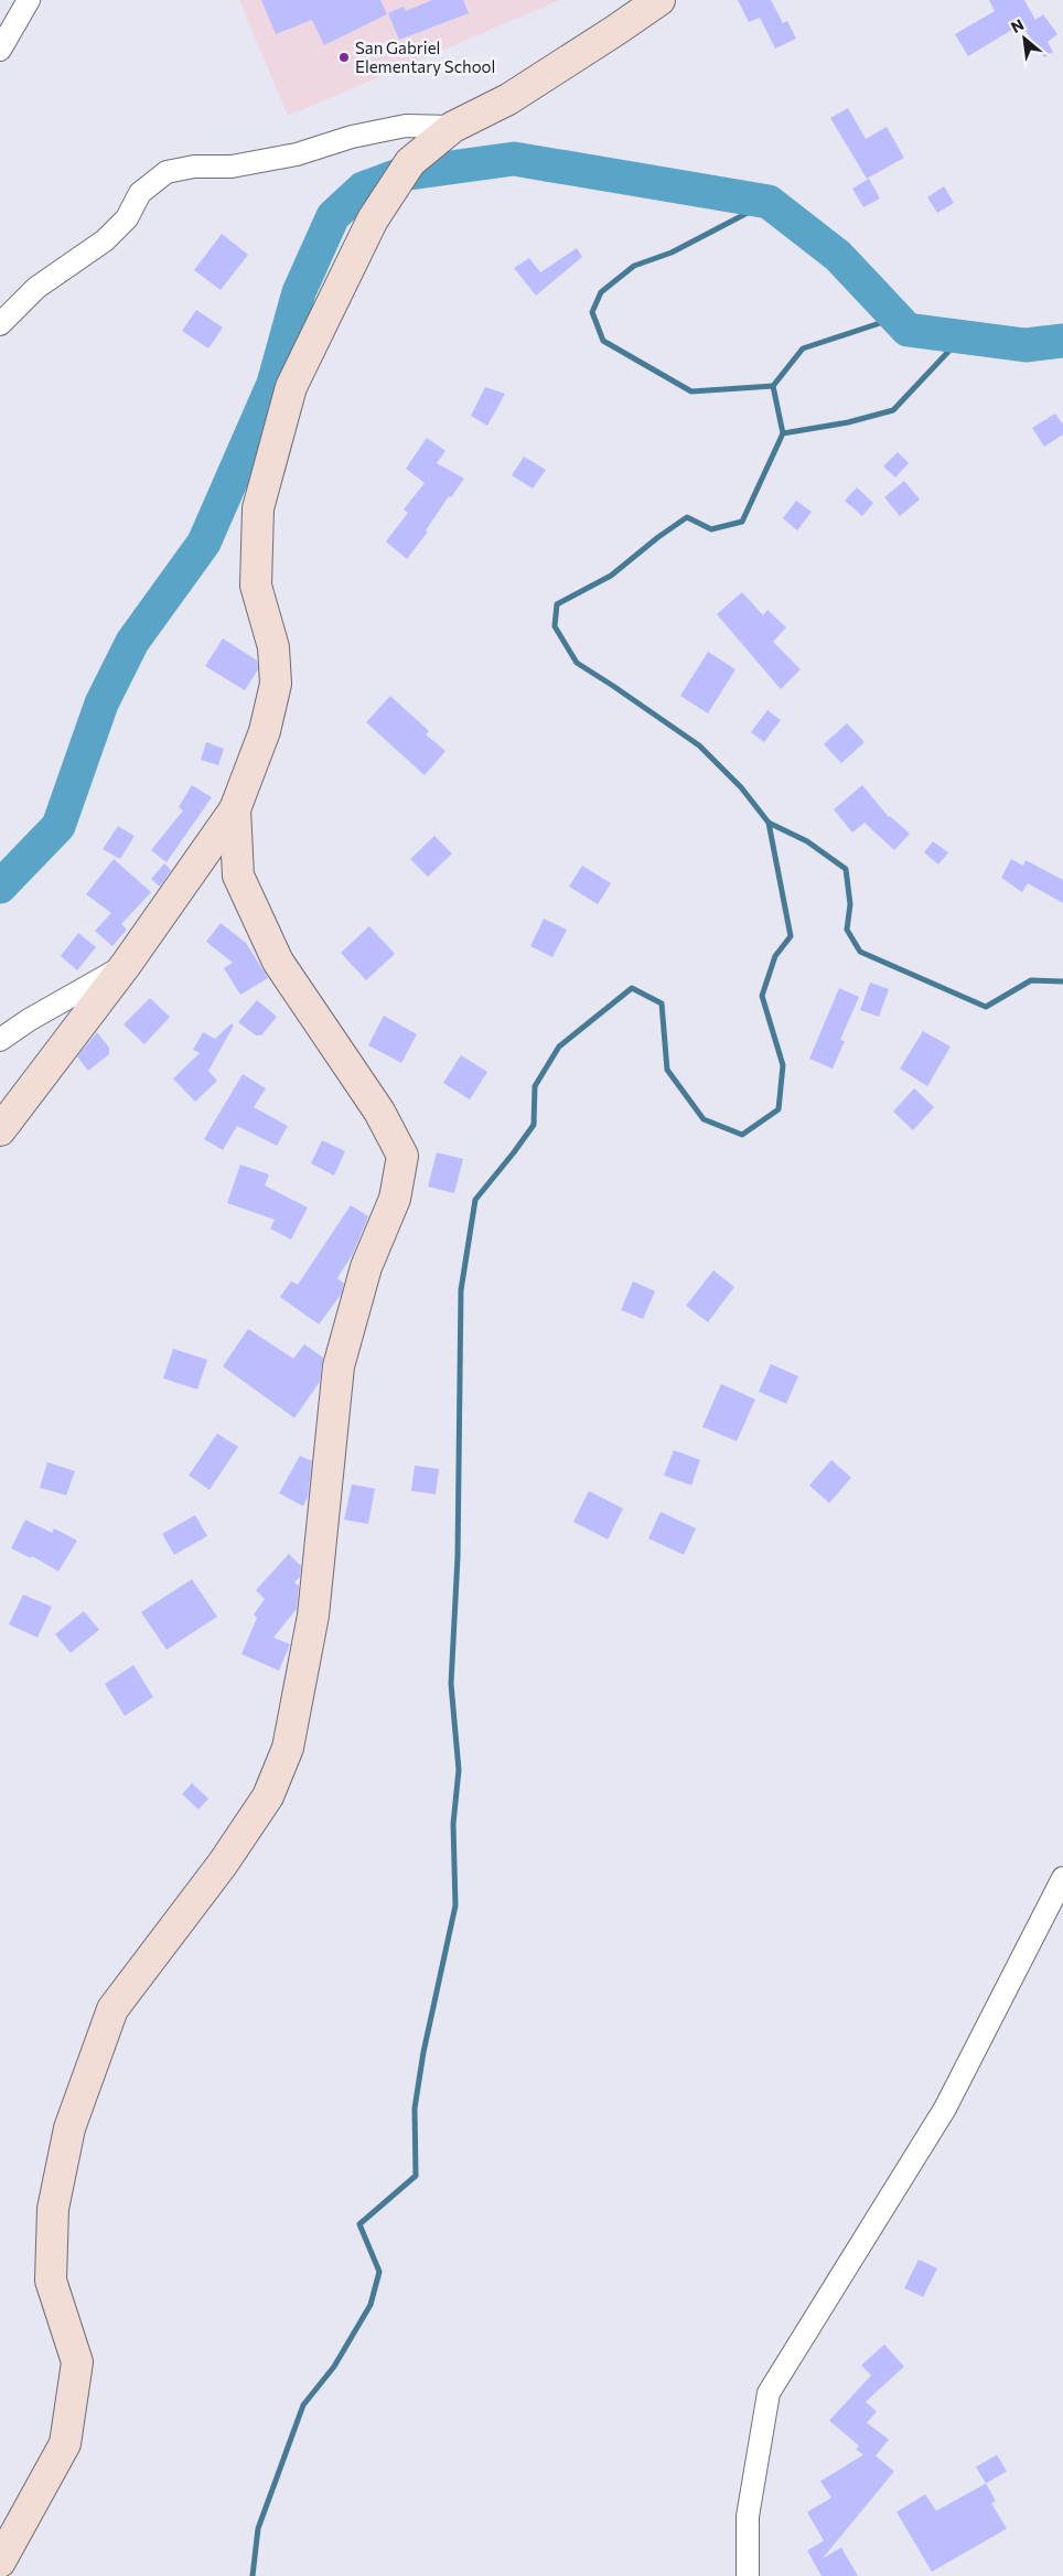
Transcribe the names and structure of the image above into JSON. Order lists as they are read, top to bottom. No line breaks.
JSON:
{"places":["San Gabriel Elementary School"],"north":"top left"}
